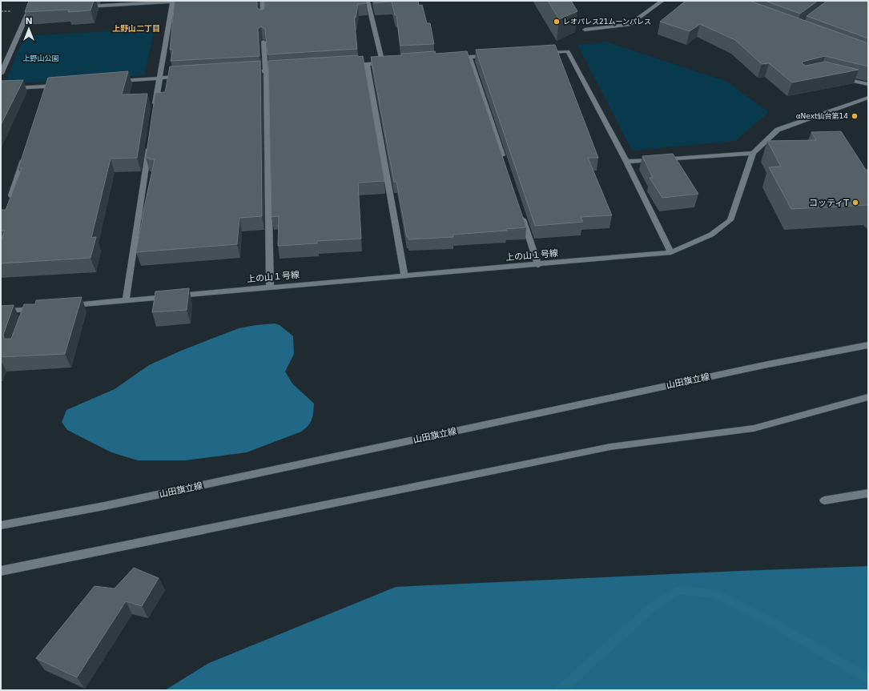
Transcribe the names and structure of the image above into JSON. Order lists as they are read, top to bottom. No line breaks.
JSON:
{"streets":{"street":["上の山１号線","山田旗立線"]},"districts":["上野山二丁目"],"parks":["上野山公園"],"places":["レオパレス21ムーンパレス","αNext仙台第14","コッティT"],"north":"top"}
